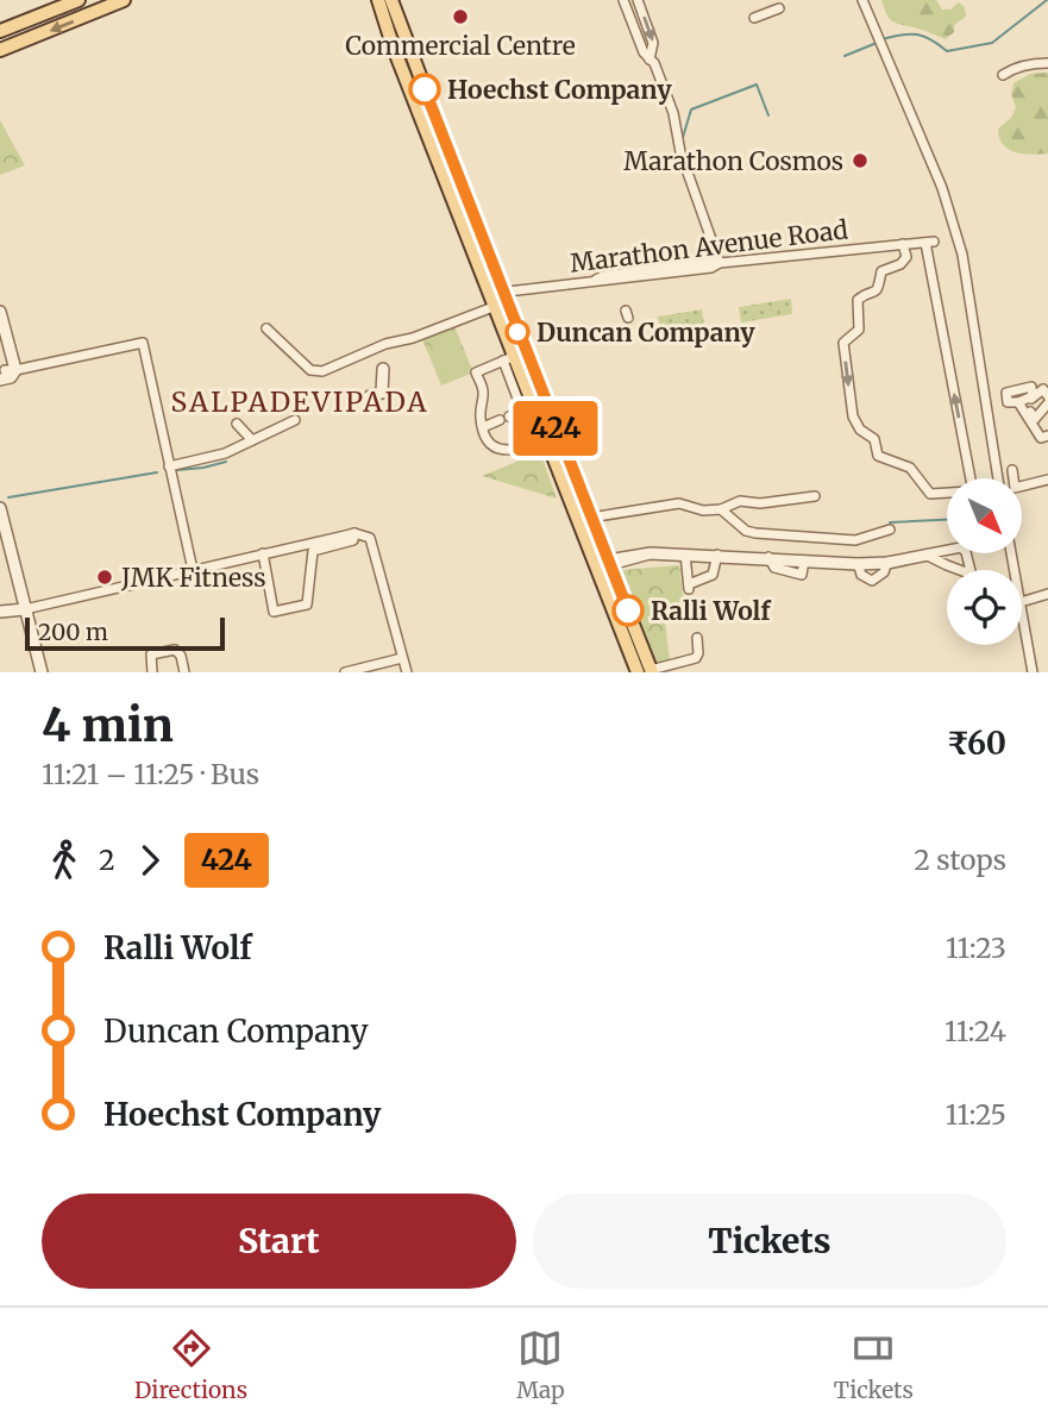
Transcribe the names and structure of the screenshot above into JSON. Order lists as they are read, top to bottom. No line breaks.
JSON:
{"streets":{"street":["Marathon Avenue Road"]},"districts":["SALPADEVIPADA"],"places":["Commercial Centre","Hoechst Company","Marathon Cosmos","Duncan Company","JMK Fitness","Ralli Wolf"],"lines":["bus line 424"],"scale_bar":"200 m","north":"bottom right","page":{"on_map":"424","scale":"200 m","heading":["4 min","11:21 – 11:25 · Bus","₹60"],"legs":["2","424","2 stops"],"list":[{"name":"Ralli Wolf","value":"11:23"},{"name":"Duncan Company","value":"11:24"},{"name":"Hoechst Company","value":"11:25"}],"buttons":["Start","Tickets"],"tabs":["Directions","Map","Tickets"]}}
